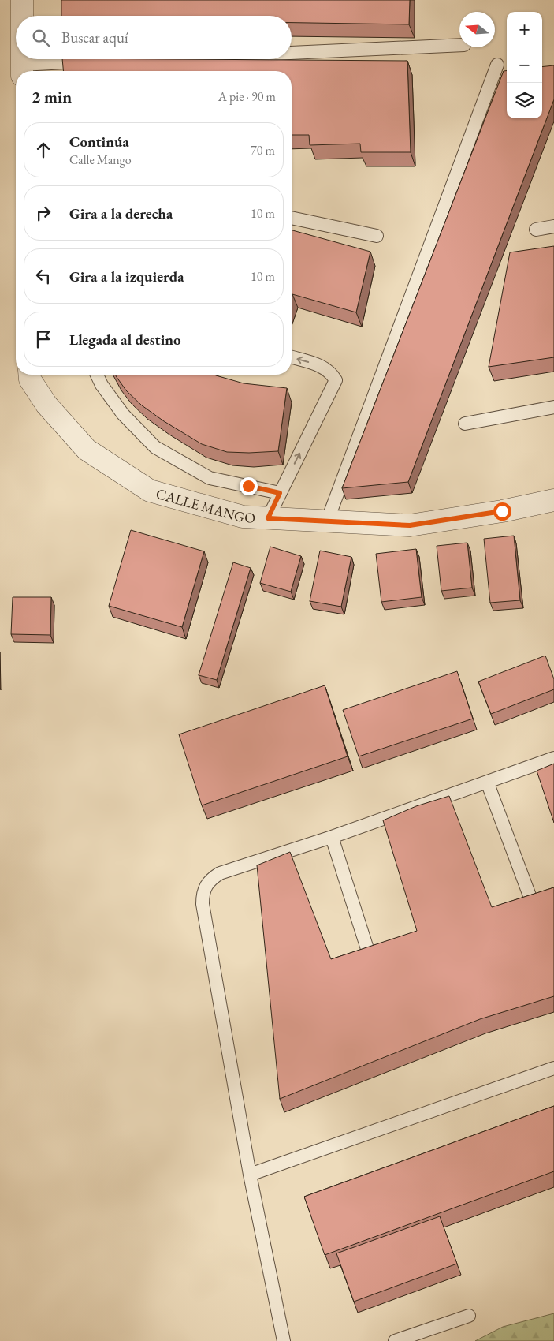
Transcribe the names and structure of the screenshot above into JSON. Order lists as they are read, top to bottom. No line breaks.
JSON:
{"streets":{"street":["CALLE MANGO"]},"north":"left","page":{"map_buttons":["+","−"],"search":"Buscar aquí","heading":["2 min","A pie · 90 m"],"list":[["Continúa","Calle Mango","70 m"],["Gira a la derecha","10 m"],["Gira a la izquierda","10 m"],"Llegada al destino"]}}
